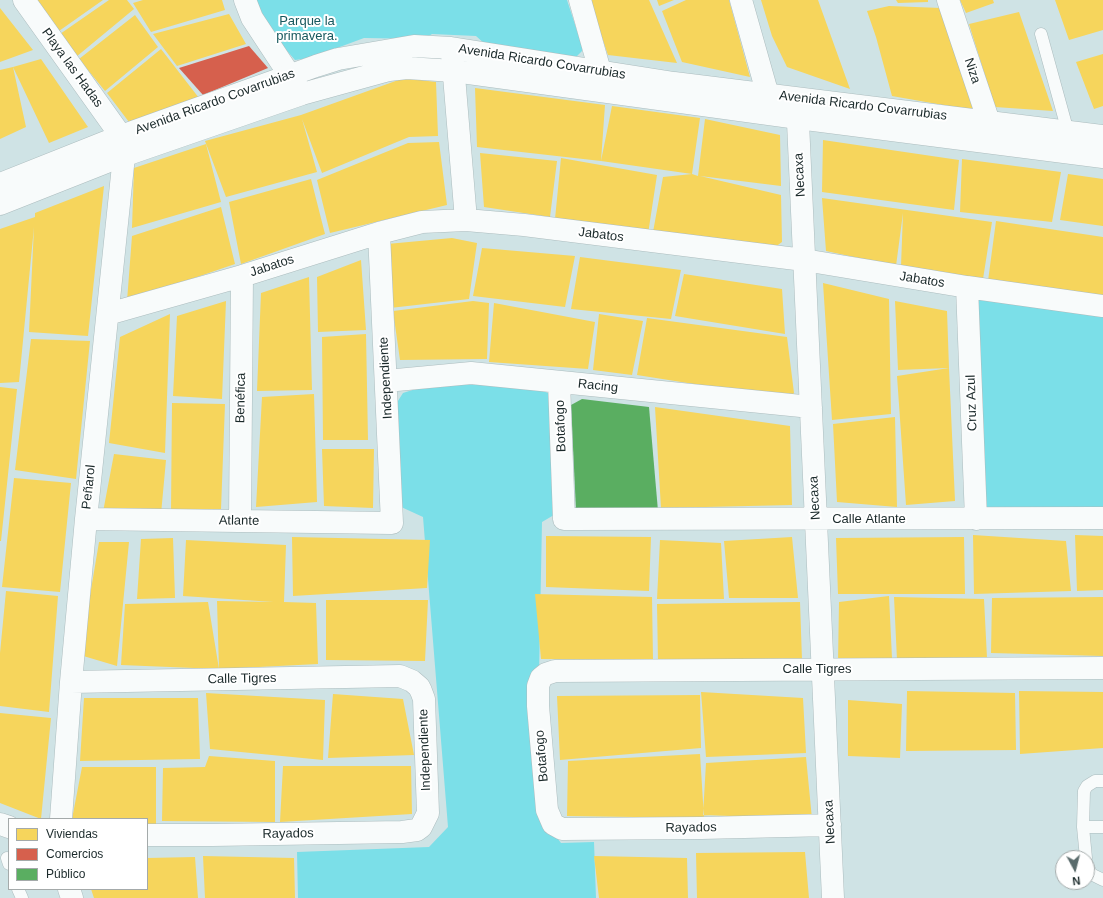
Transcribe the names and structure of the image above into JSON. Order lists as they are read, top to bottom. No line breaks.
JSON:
{"streets":{"street":["Avenida Ricardo Covarrubias","Playa las Hadas","Niza","Necaxa","Jabatos","Independiente","Racing","Benéfica","Cruz Azul","Botafogo","Peñarol","Calle Atlante","Atlante","Calle Tigres","Rayados"]},"crossings":[["Avenida Ricardo Covarrubias","Playa las Hadas"],["Avenida Ricardo Covarrubias","Niza"],["Avenida Ricardo Covarrubias","Necaxa"],["Avenida Ricardo Covarrubias","Peñarol"],["Playa las Hadas","Peñarol"],["Necaxa","Jabatos"],["Necaxa","Racing"],["Necaxa","Calle Atlante"],["Necaxa","Calle Tigres"],["Necaxa","Rayados"],["Jabatos","Independiente"],["Jabatos","Benéfica"],["Jabatos","Cruz Azul"],["Jabatos","Peñarol"],["Independiente","Racing"],["Independiente","Atlante"],["Independiente","Calle Tigres"],["Independiente","Rayados"],["Racing","Botafogo"],["Benéfica","Atlante"],["Cruz Azul","Calle Atlante"],["Botafogo","Calle Atlante"],["Botafogo","Calle Tigres"],["Botafogo","Rayados"],["Peñarol","Atlante"],["Peñarol","Calle Tigres"]],"parks":["Parque la primavera."],"legend":["Viviendas","Comercios","Público"],"north":"bottom"}
